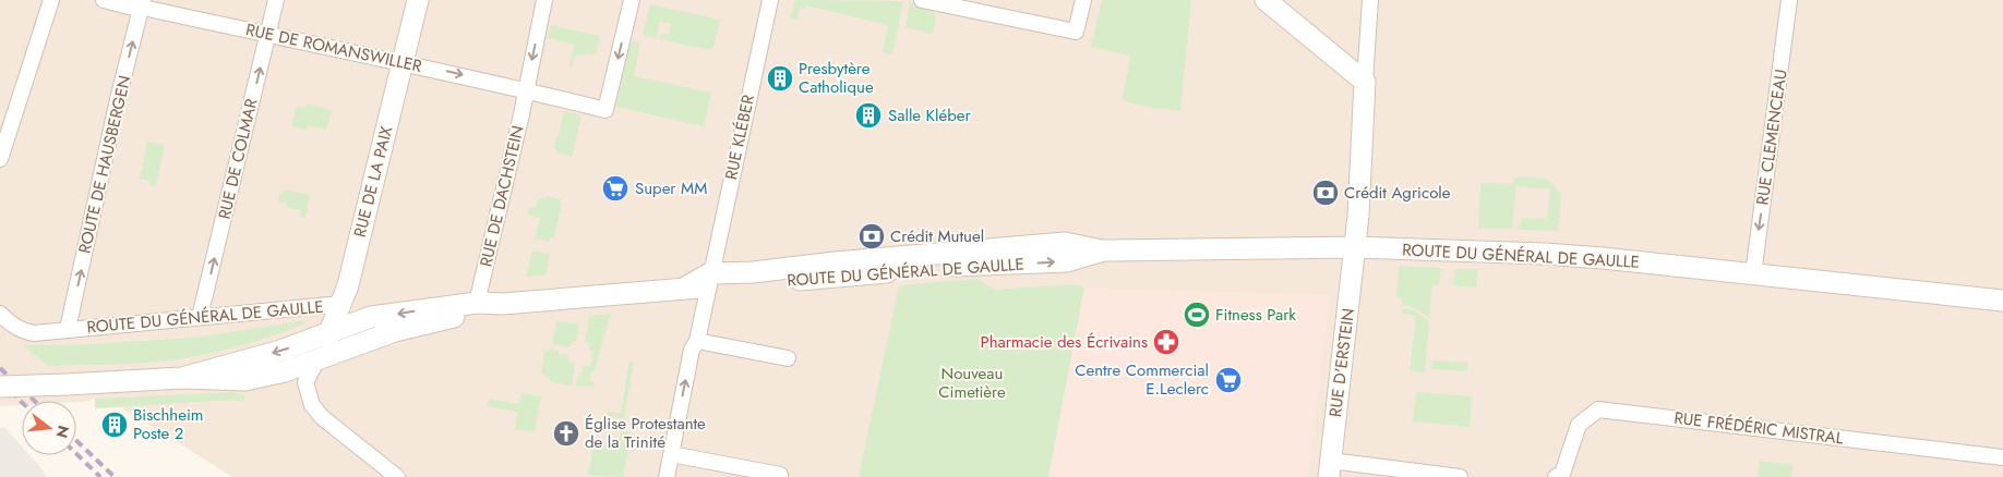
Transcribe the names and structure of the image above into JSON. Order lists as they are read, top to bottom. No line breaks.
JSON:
{"streets":{"main road":["RUE DE LA PAIX","ROUTE DU GÉNÉRAL DE GAULLE","RUE D'ERSTEIN"],"street":["RUE DE ROMANSWILLER","RUE KLÉBER","RUE CLEMENCEAU","RUE DE COLMAR","ROUTE DE HAUSBERGEN","RUE DE DACHSTEIN","RUE FRÉDÉRIC MISTRAL"]},"crossings":[["RUE DE ROMANSWILLER","RUE DE COLMAR"],["RUE DE ROMANSWILLER","ROUTE DE HAUSBERGEN"],["RUE DE ROMANSWILLER","RUE DE LA PAIX"],["RUE DE ROMANSWILLER","RUE DE DACHSTEIN"],["RUE KLÉBER","ROUTE DU GÉNÉRAL DE GAULLE"],["RUE CLEMENCEAU","ROUTE DU GÉNÉRAL DE GAULLE"],["RUE DE COLMAR","ROUTE DU GÉNÉRAL DE GAULLE"],["ROUTE DE HAUSBERGEN","ROUTE DU GÉNÉRAL DE GAULLE"],["RUE DE LA PAIX","ROUTE DU GÉNÉRAL DE GAULLE"],["RUE DE DACHSTEIN","ROUTE DU GÉNÉRAL DE GAULLE"],["ROUTE DU GÉNÉRAL DE GAULLE","RUE D'ERSTEIN"]],"one_way":["RUE CLEMENCEAU","RUE DE COLMAR"],"parks":["Nouveau Cimetière"],"places":{"building":["Presbytère Catholique","Salle Kléber","Bischheim Poste 2"],"supermarket":["Super MM","Centre Commercial E.Leclerc"],"bank":["Crédit Agricole","Crédit Mutuel"],"sports":["Fitness Park"],"pharmacy":["Pharmacie des Écrivains"],"church":["Église Protestante de la Trinité"]},"north":"right"}
